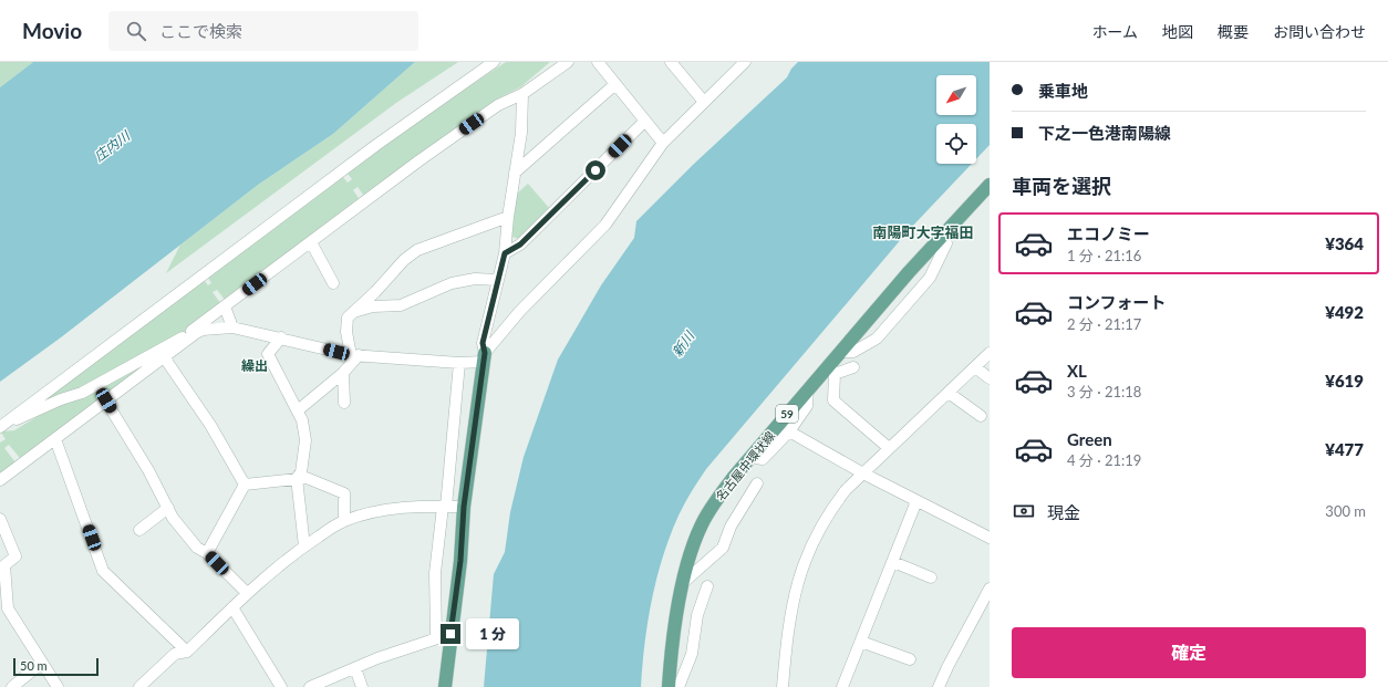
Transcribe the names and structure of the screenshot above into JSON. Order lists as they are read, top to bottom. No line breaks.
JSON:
{"streets":{"main road":["59","名古屋中環状線"]},"districts":["南陽町大字福田","繰出"],"water":["庄内川","新川"],"scale_bar":"50 m","north":"bottom left","page":{"header":"Movio","search":"ここで検索","nav":["ホーム","地図","概要","お問い合わせ"],"banner":["乗車地","下之一色港南陽線"],"heading":"車両を選択","list":[{"name":"エコノミー","note":"1 分 · 21:16","value":"¥364"},{"name":"コンフォート","note":"2 分 · 21:17","value":"¥492"},{"name":"XL","note":"3 分 · 21:18","value":"¥619"},{"name":"Green","note":"4 分 · 21:19","value":"¥477"}],"pay":["現金","300 m"],"bubble":"1 分","buttons":"確定","scale":"50 m"}}
